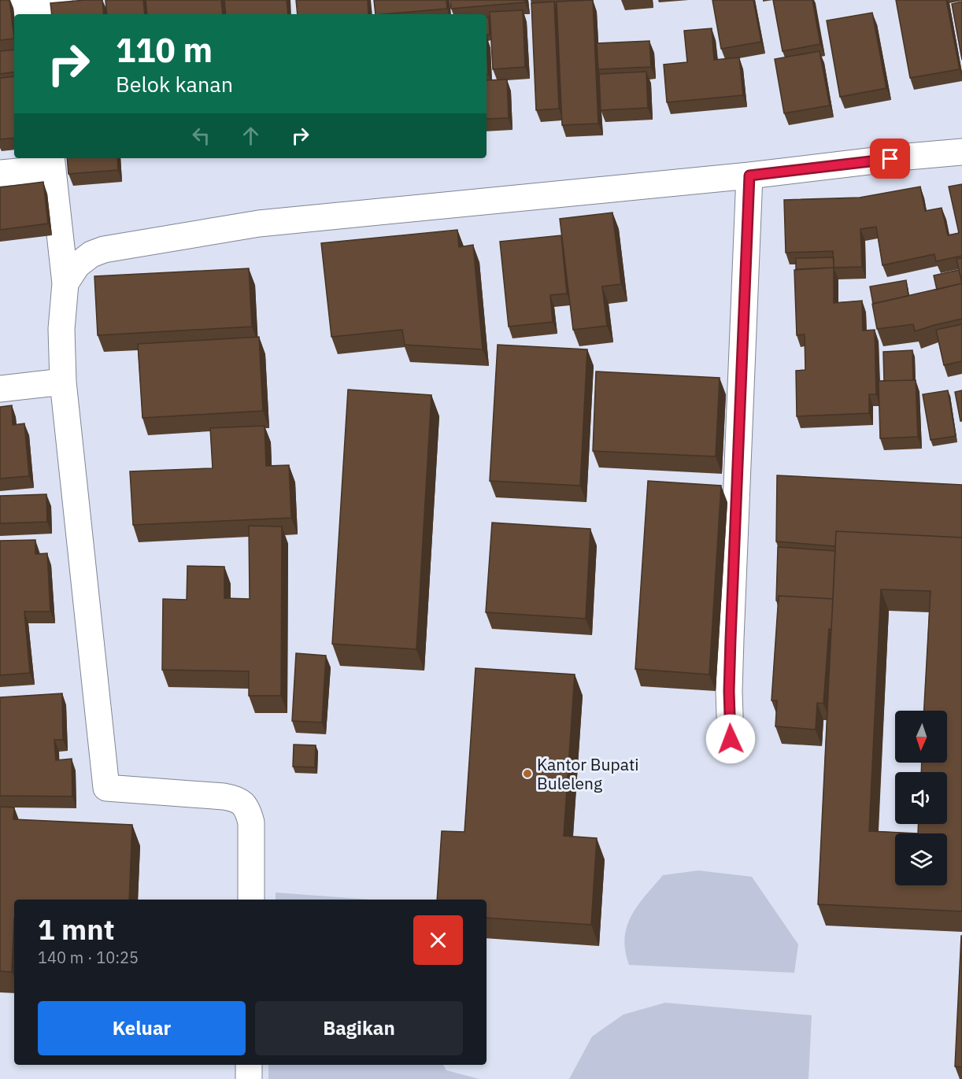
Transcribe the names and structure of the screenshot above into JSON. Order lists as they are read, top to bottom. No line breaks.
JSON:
{"places":["Kantor Bupati Buleleng"],"north":"bottom","page":{"turn":["110 m","Belok kanan"],"heading":["1 mnt","140 m · 10:25"],"buttons":["Keluar","Bagikan"]}}
